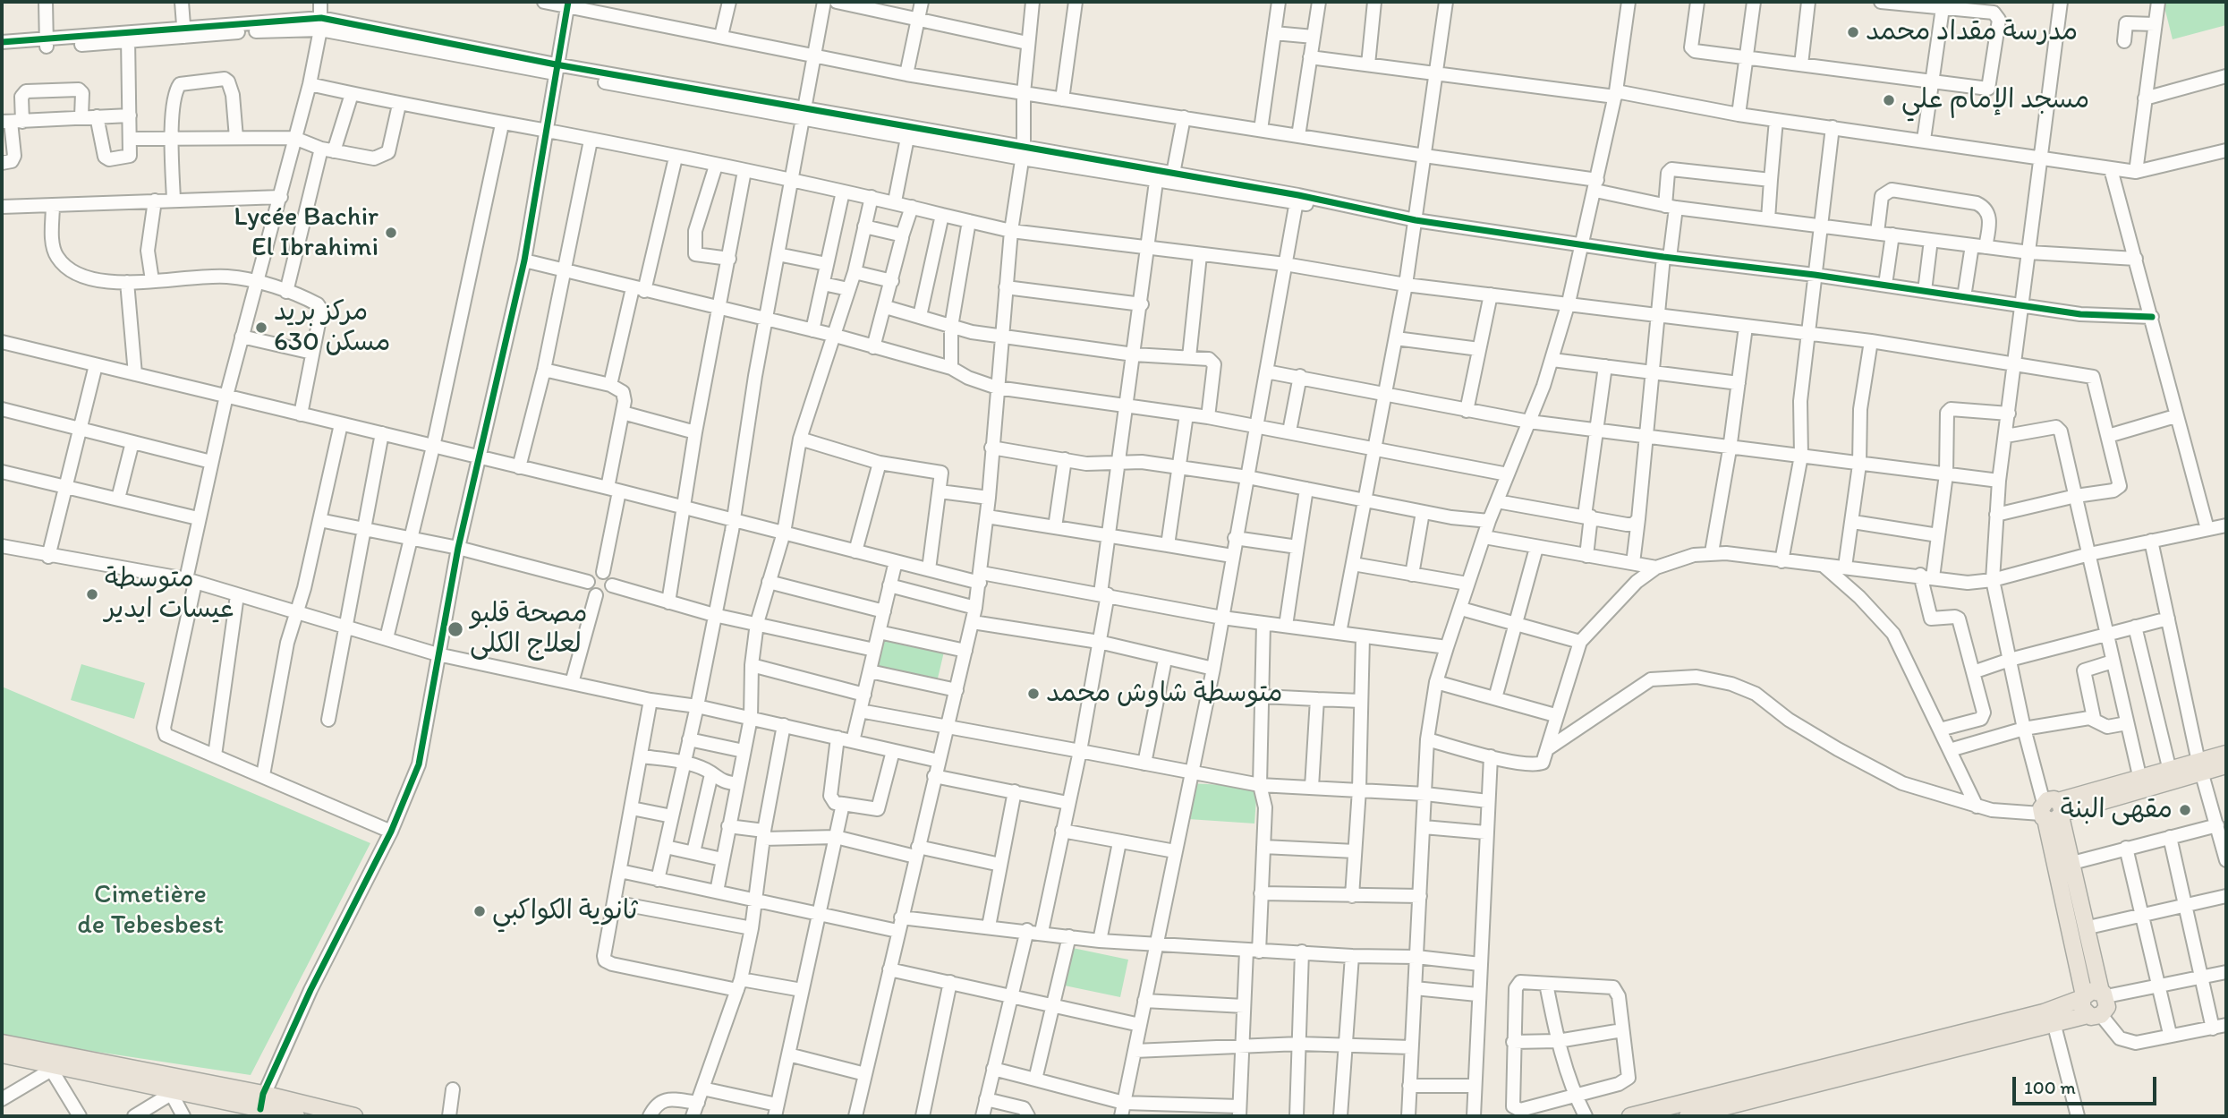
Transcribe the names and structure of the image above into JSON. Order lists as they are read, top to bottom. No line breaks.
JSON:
{"parks":["Cimetière de Tebesbest"],"places":["مدرسة مقداد محمد","مسجد الإمام علي","Lycée Bachir El Ibrahimi","مركز بريد 630 مسكن","متوسطة عيسات ايدير","مصحة قلبو لعلاج الكلى","متوسطة شاوش محمد","مقهى البنة","ثانوية الكواكبي"],"scale_bar":"100 m"}
